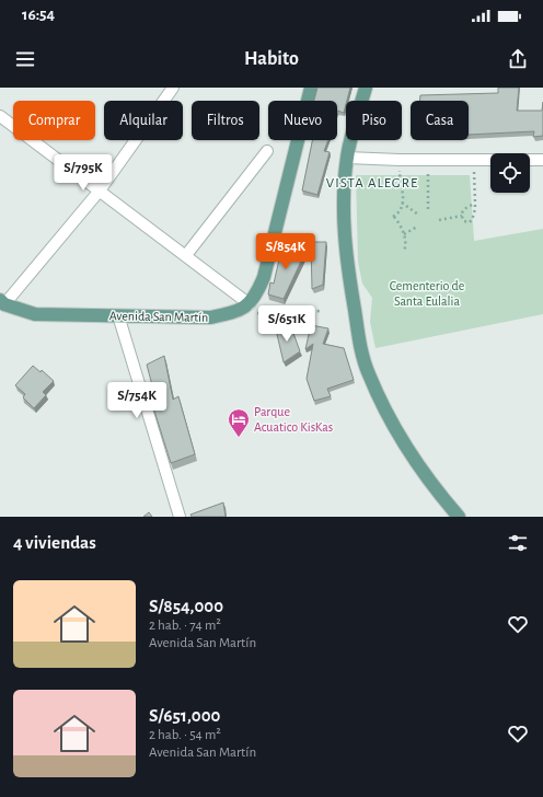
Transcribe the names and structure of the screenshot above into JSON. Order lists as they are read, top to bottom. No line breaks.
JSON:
{"streets":{"main road":["Avenida San Martín"]},"districts":["VISTA ALEGRE"],"parks":["Cementerio de Santa Eulalia"],"places":{"hotel":["Parque Acuatico KisKas"]},"page":{"status":"16:54","header":"Habito","chip":["Comprar","Alquilar","Filtros","Nuevo","Piso","Casa"],"price":["S/795K","S/854K","S/651K","S/754K"],"heading":"4 viviendas","list":[{"name":"S/854,000","note":"2 hab. · 74 m² · Avenida San Martín"},{"name":"S/651,000","note":"2 hab. · 54 m² · Avenida San Martín"}]}}
